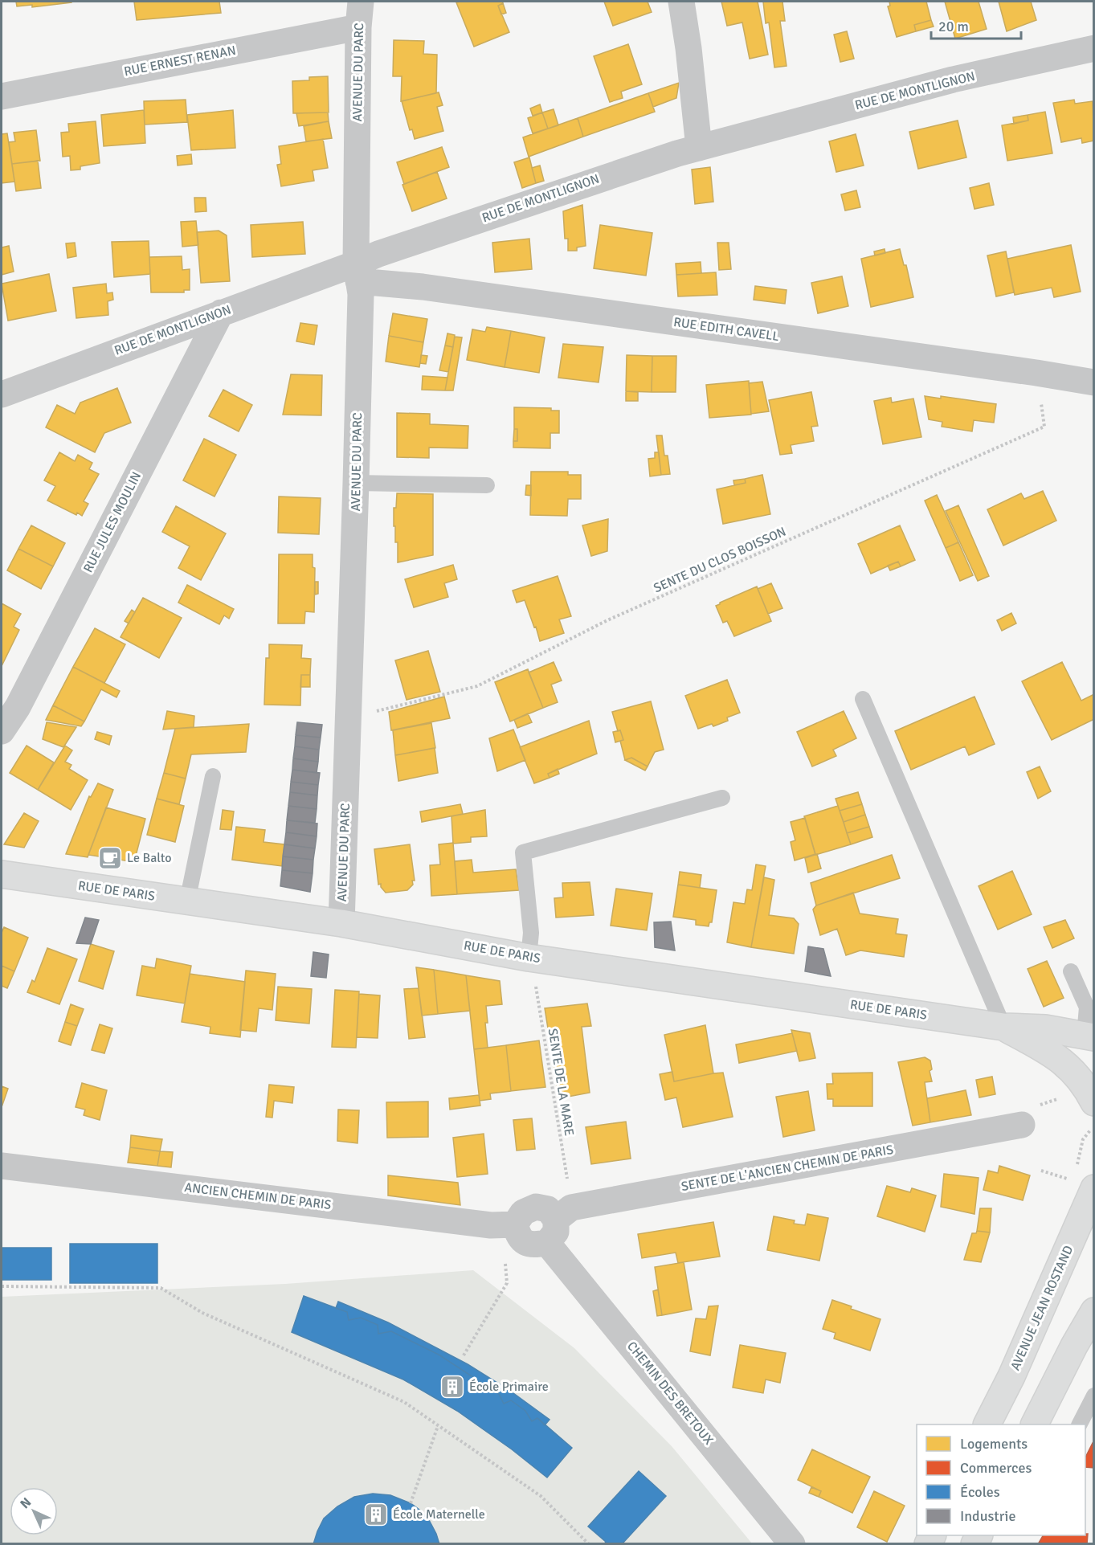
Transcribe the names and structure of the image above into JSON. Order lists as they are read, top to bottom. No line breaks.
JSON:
{"streets":{"street":["RUE ERNEST RENAN","AVENUE DU PARC","RUE DE MONTLIGNON","RUE EDITH CAVELL","RUE JULES MOULIN","RUE DE PARIS","SENTE DE L'ANCIEN CHEMIN DE PARIS","ANCIEN CHEMIN DE PARIS","AVENUE JEAN ROSTAND","CHEMIN DES BRETOUX"],"path":["SENTE DU CLOS BOISSON","SENTE DE LA MARE"]},"crossings":[["RUE ERNEST RENAN","AVENUE DU PARC"],["AVENUE DU PARC","RUE DE MONTLIGNON"],["AVENUE DU PARC","RUE EDITH CAVELL"],["AVENUE DU PARC","SENTE DU CLOS BOISSON"],["AVENUE DU PARC","RUE DE PARIS"],["RUE DE MONTLIGNON","RUE EDITH CAVELL"],["RUE DE MONTLIGNON","RUE JULES MOULIN"],["RUE EDITH CAVELL","SENTE DU CLOS BOISSON"],["RUE DE PARIS","SENTE DE LA MARE"],["SENTE DE LA MARE","SENTE DE L'ANCIEN CHEMIN DE PARIS"],["SENTE DE LA MARE","CHEMIN DES BRETOUX"],["SENTE DE L'ANCIEN CHEMIN DE PARIS","CHEMIN DES BRETOUX"],["ANCIEN CHEMIN DE PARIS","CHEMIN DES BRETOUX"]],"places":{"cafe":["Le Balto"],"building":["École Primaire","École Maternelle"]},"legend":["Logements","Commerces","Écoles","Industrie"],"scale_bar":"20 m","north":"top left"}
